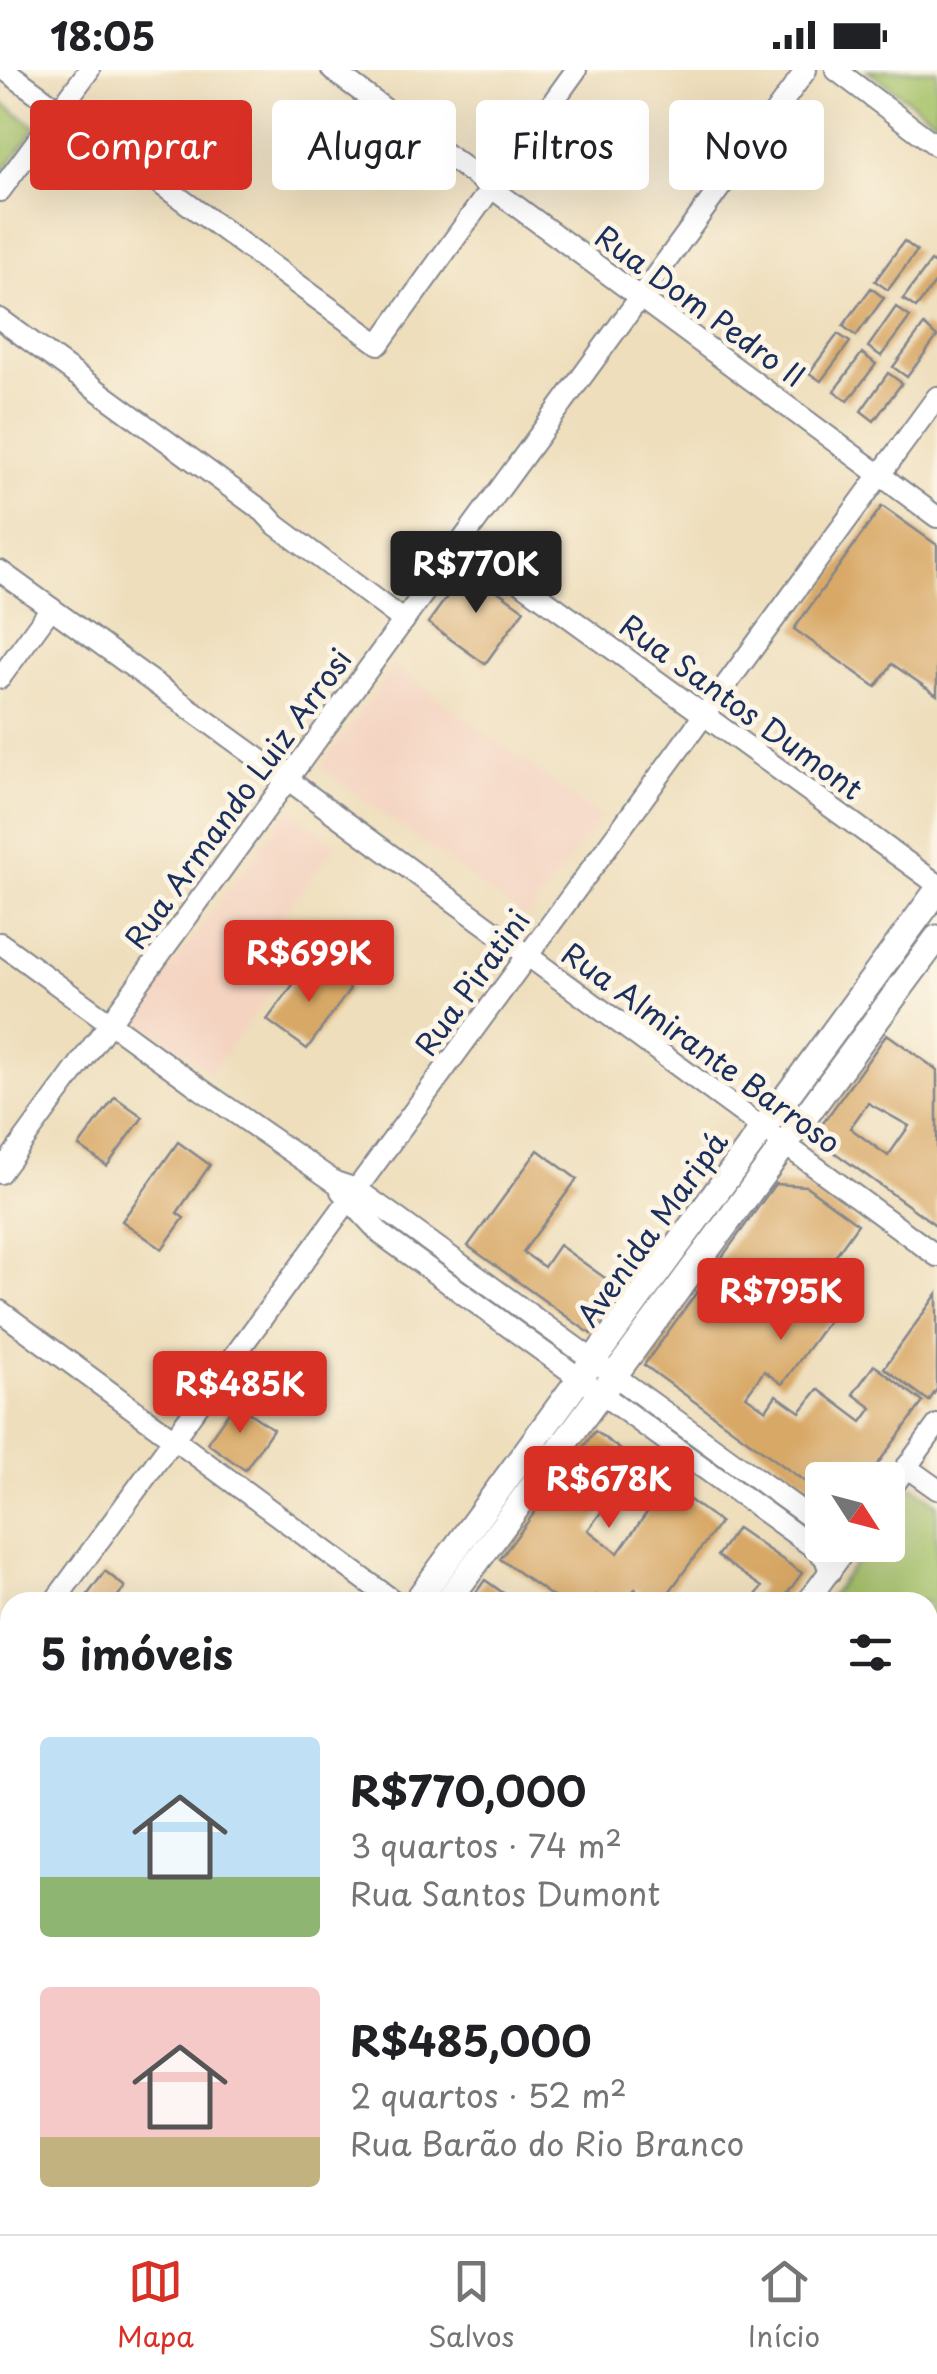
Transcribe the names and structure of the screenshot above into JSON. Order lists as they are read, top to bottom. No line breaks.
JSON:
{"streets":{"main road":["Avenida Maripá"],"street":["Rua Dom Pedro II","Rua Santos Dumont","Rua Armando Luiz Arrosi","Rua Piratini","Rua Almirante Barroso"]},"crossings":[["Rua Dom Pedro II","Rua Armando Luiz Arrosi"],["Rua Dom Pedro II","Rua Piratini"],["Rua Santos Dumont","Rua Armando Luiz Arrosi"],["Rua Santos Dumont","Rua Piratini"],["Rua Santos Dumont","Avenida Maripá"],["Rua Armando Luiz Arrosi","Rua Almirante Barroso"],["Rua Piratini","Rua Almirante Barroso"],["Rua Almirante Barroso","Avenida Maripá"]],"north":"bottom right","page":{"status":"18:05","chip":["Comprar","Alugar","Filtros","Novo"],"price":["R$770K","R$699K","R$795K","R$485K","R$678K"],"heading":"5 imóveis","list":[{"name":"R$770,000","note":"3 quartos · 74 m² · Rua Santos Dumont"},{"name":"R$485,000","note":"2 quartos · 52 m² · Rua Barão do Rio Branco"}],"tabs":["Mapa","Salvos","Início"]}}
